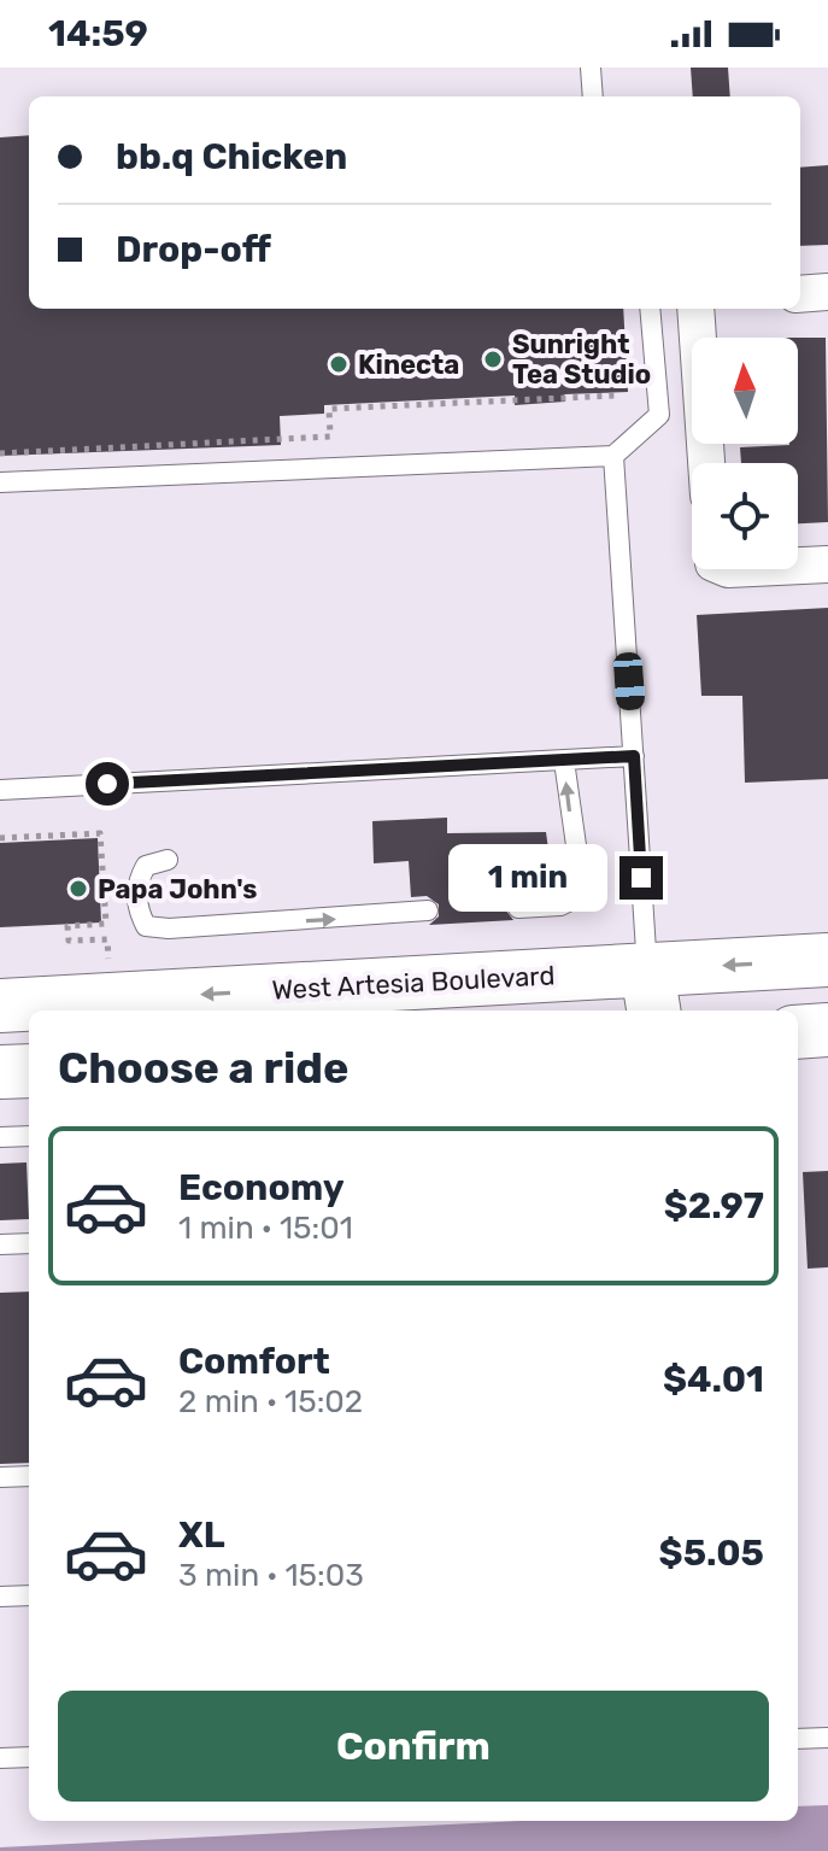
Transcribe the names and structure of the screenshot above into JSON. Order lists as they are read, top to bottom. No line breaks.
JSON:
{"streets":{"main road":["West Artesia Boulevard"]},"one_way":["West Artesia Boulevard"],"places":["Sunright Tea Studio","Kinecta","Papa John's"],"north":"top","page":{"status":"14:59","banner":["bb.q Chicken","Drop-off"],"bubble":"1 min","heading":"Choose a ride","list":[{"name":"Economy","note":"1 min · 15:01","value":"$2.97"},{"name":"Comfort","note":"2 min · 15:02","value":"$4.01"},{"name":"XL","note":"3 min · 15:03","value":"$5.05"}],"buttons":"Confirm"}}
